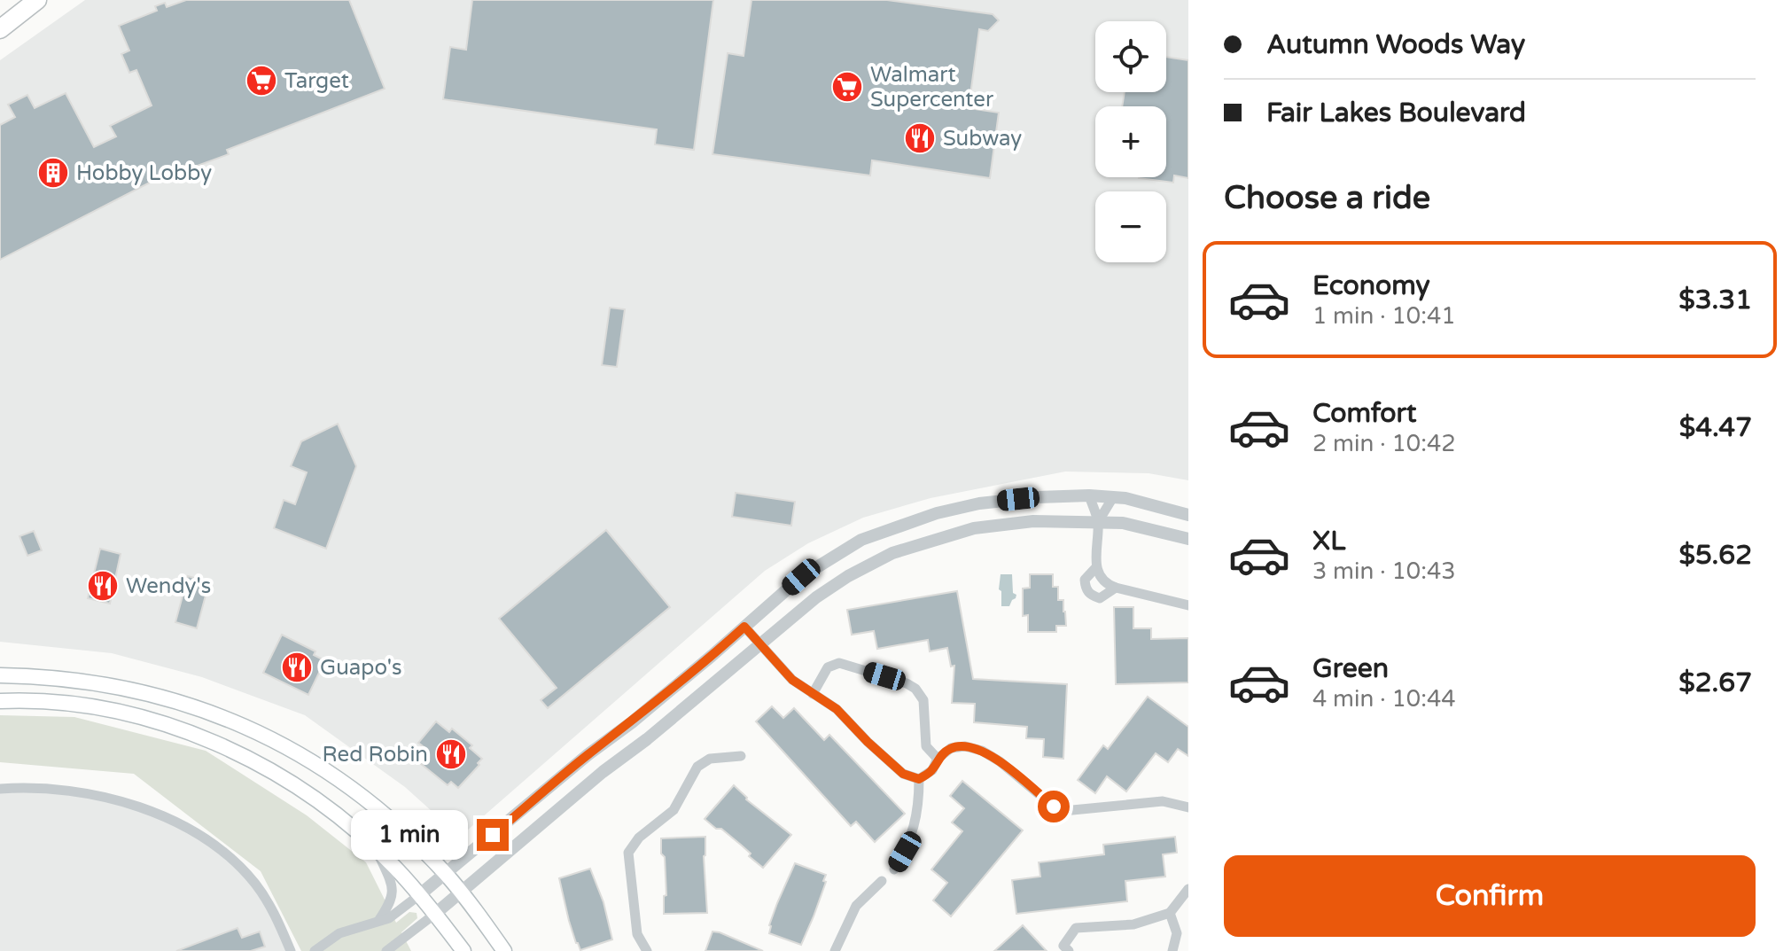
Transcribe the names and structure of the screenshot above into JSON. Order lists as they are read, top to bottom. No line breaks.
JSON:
{"places":{"supermarket":["Target","Walmart Supercenter"],"restaurant":["Subway","Wendy's","Guapo's","Red Robin"],"building":["Hobby Lobby"]},"page":{"banner":["Autumn Woods Way","Fair Lakes Boulevard"],"map_buttons":["+","−"],"heading":"Choose a ride","list":[{"name":"Economy","note":"1 min · 10:41","value":"$3.31"},{"name":"Comfort","note":"2 min · 10:42","value":"$4.47"},{"name":"XL","note":"3 min · 10:43","value":"$5.62"},{"name":"Green","note":"4 min · 10:44","value":"$2.67"}],"bubble":"1 min","buttons":"Confirm"}}
